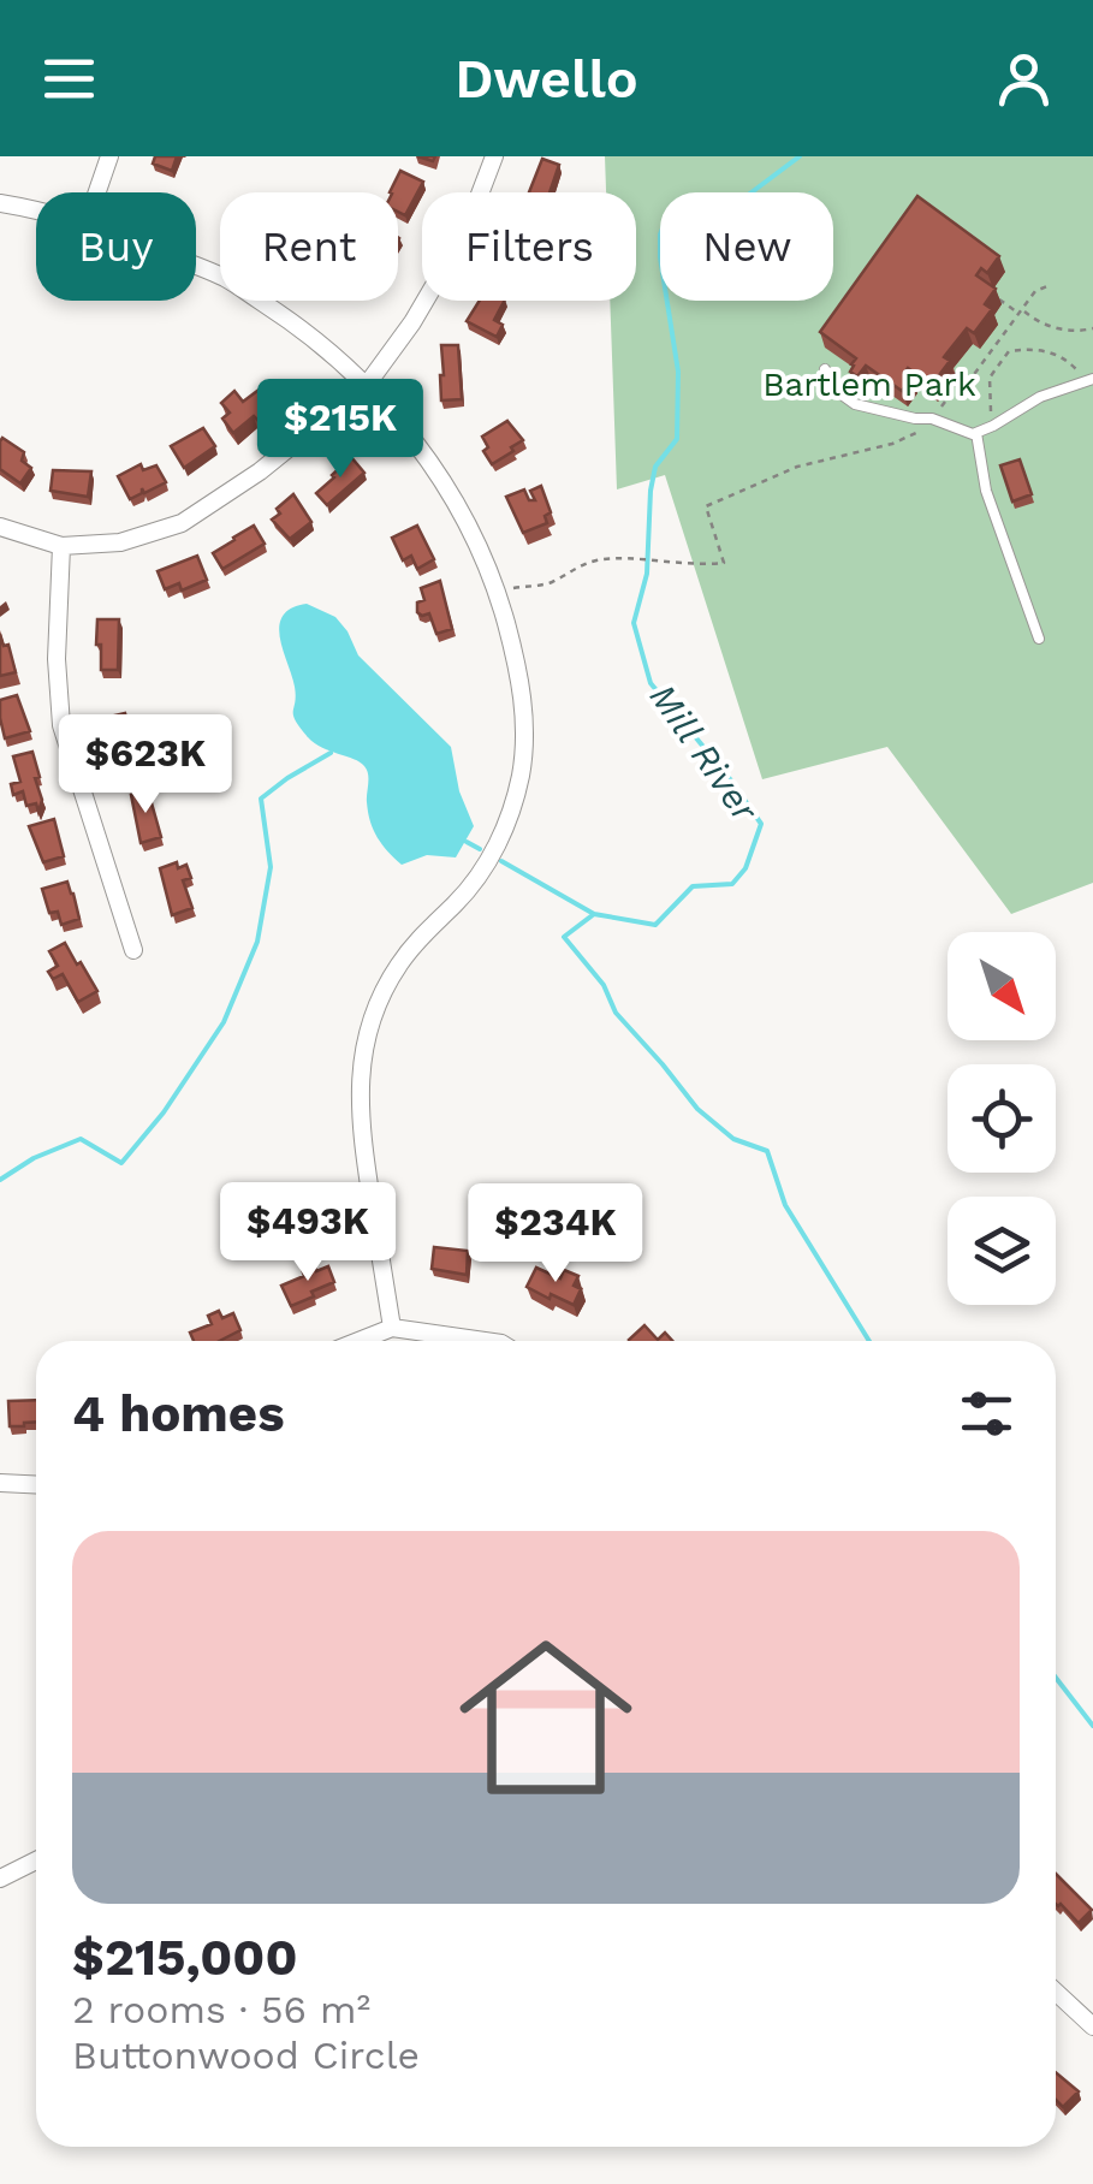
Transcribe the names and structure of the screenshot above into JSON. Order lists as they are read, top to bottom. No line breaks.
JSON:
{"water":["Mill River"],"parks":["Bartlem Park"],"north":"bottom right","page":{"header":"Dwello","chip":["Buy","Rent","Filters","New"],"price":["$215K","$623K","$493K","$234K"],"heading":"4 homes","list":[{"name":"$215,000","note":"2 rooms · 56 m² · Buttonwood Circle"}]}}
